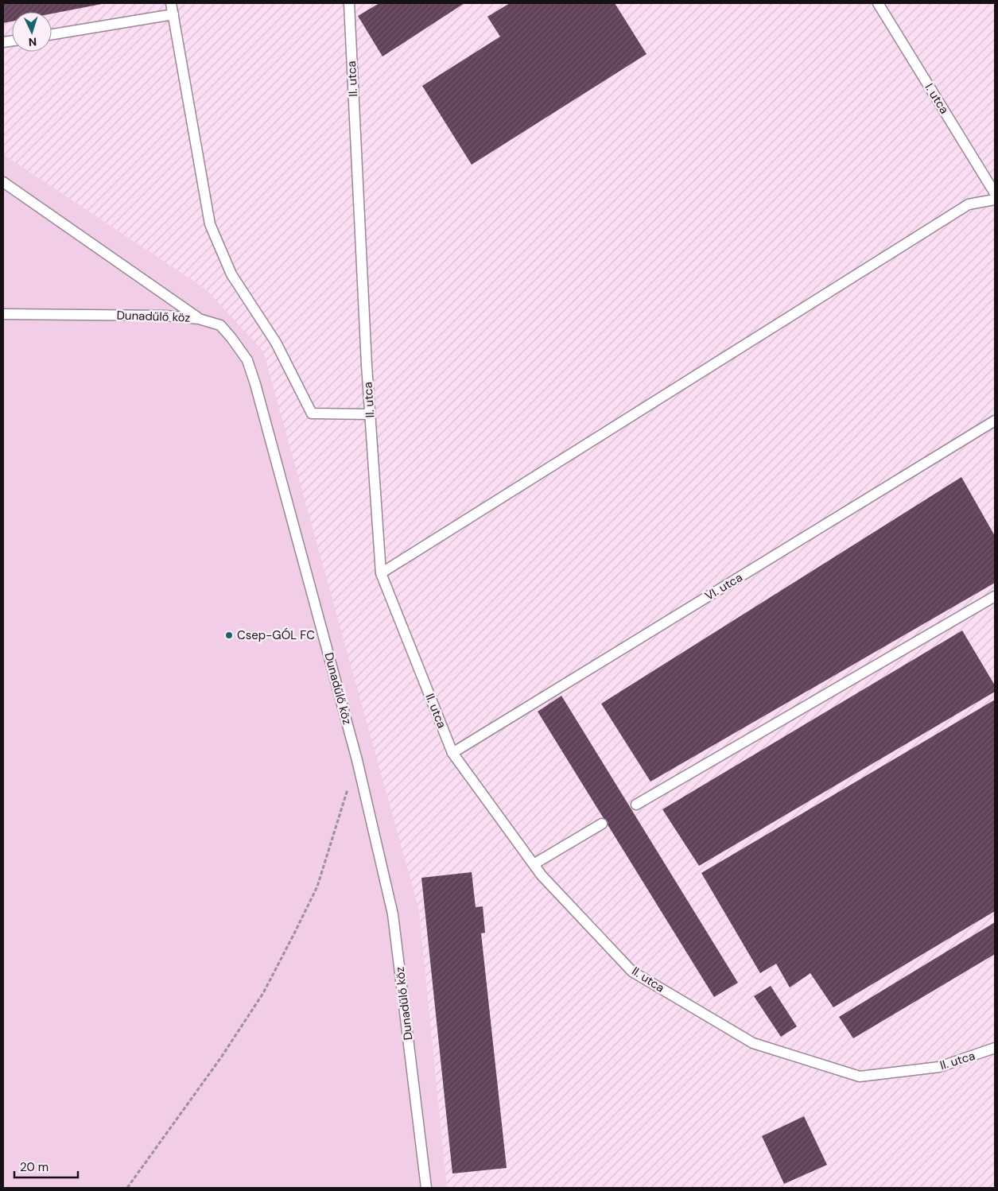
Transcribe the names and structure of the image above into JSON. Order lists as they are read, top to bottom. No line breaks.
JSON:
{"streets":{"lane":["II. utca","I. utca","Dunadűlő köz","VI. utca"]},"crossings":[["II. utca","VI. utca"]],"places":["Csep-GÓL FC"],"scale_bar":"20 m","north":"bottom"}
